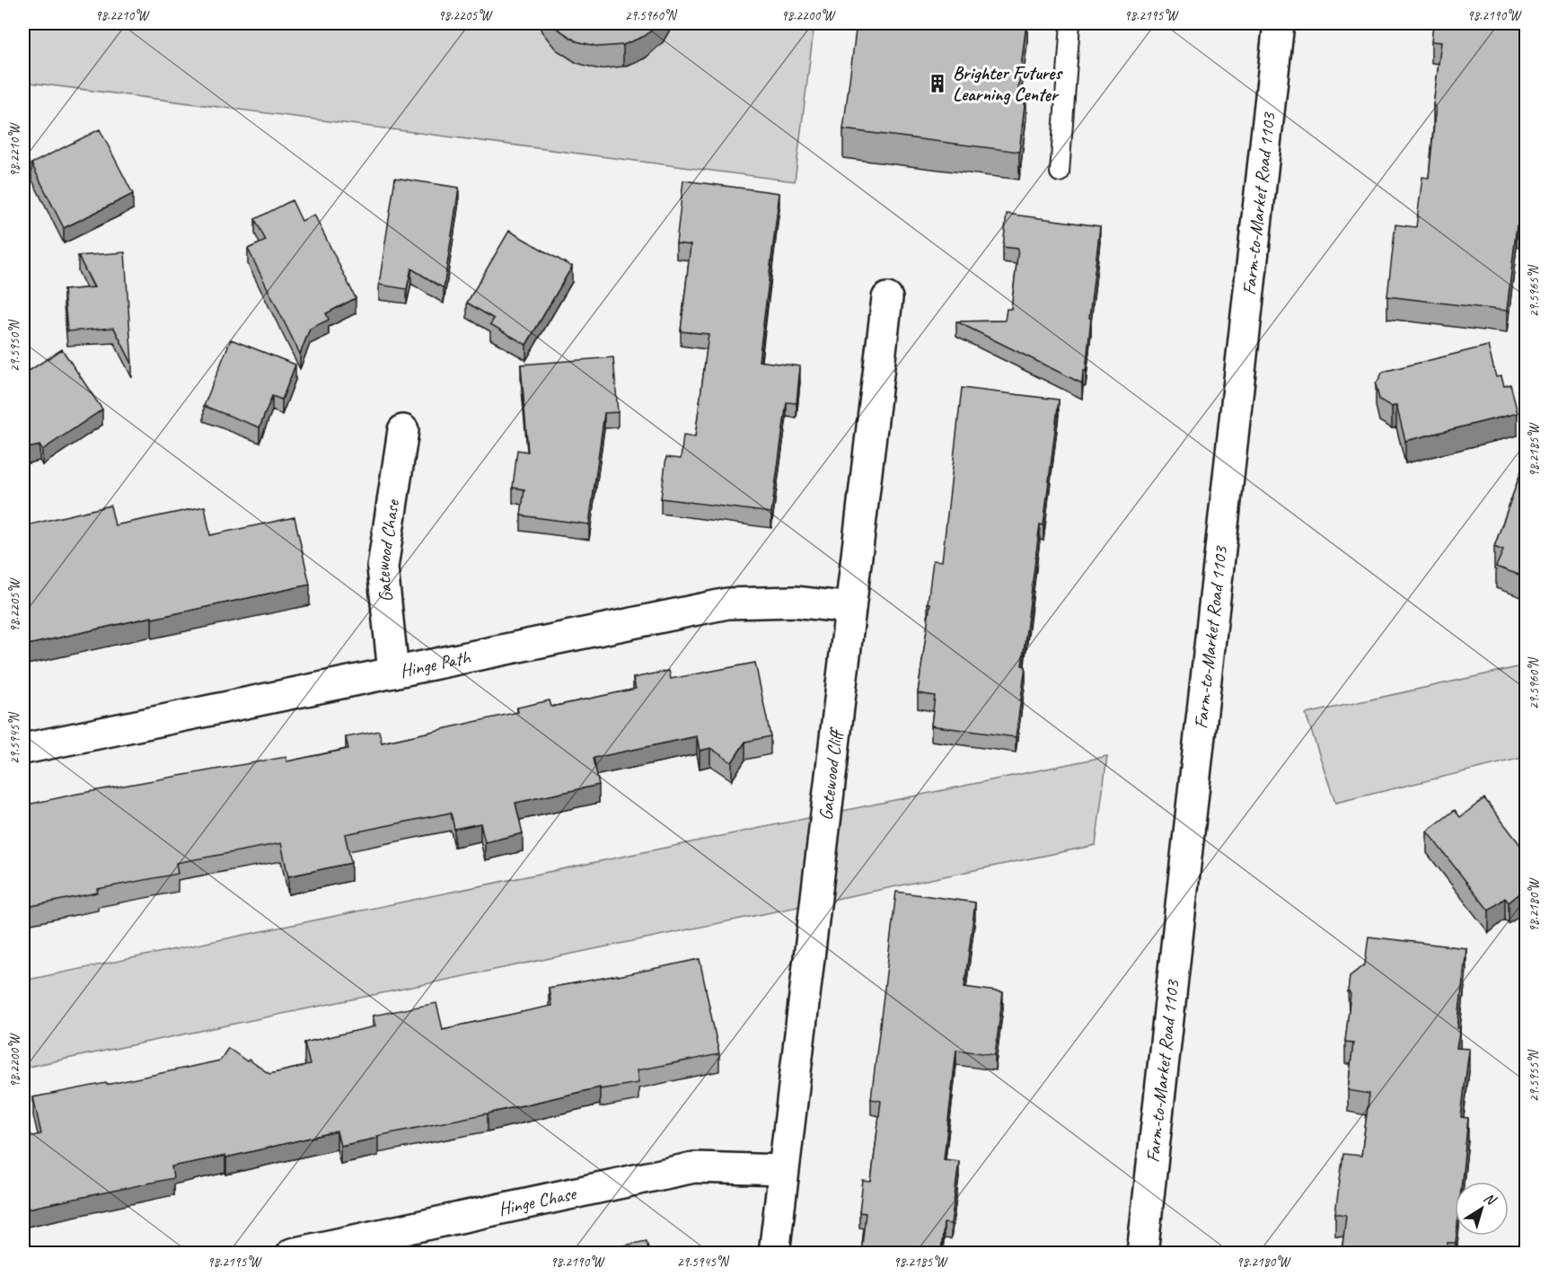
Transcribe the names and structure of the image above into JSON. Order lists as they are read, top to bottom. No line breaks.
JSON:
{"streets":{"street":["Farm-to-Market Road 1103","Gatewood Chase","Hinge Path","Gatewood Cliff","Hinge Chase"]},"crossings":[["Gatewood Chase","Hinge Path"],["Hinge Path","Gatewood Cliff"],["Gatewood Cliff","Hinge Chase"]],"places":{"building":["Brighter Futures Learning Center"]},"north":"top right","coordinates":["98.2210°W","98.2205°W","29.5960°N","98.2200°W","98.2195°W","98.2190°W","29.5965°N","29.5950°N","98.2185°W","29.5945°N","98.2180°W","29.5955°N"]}
